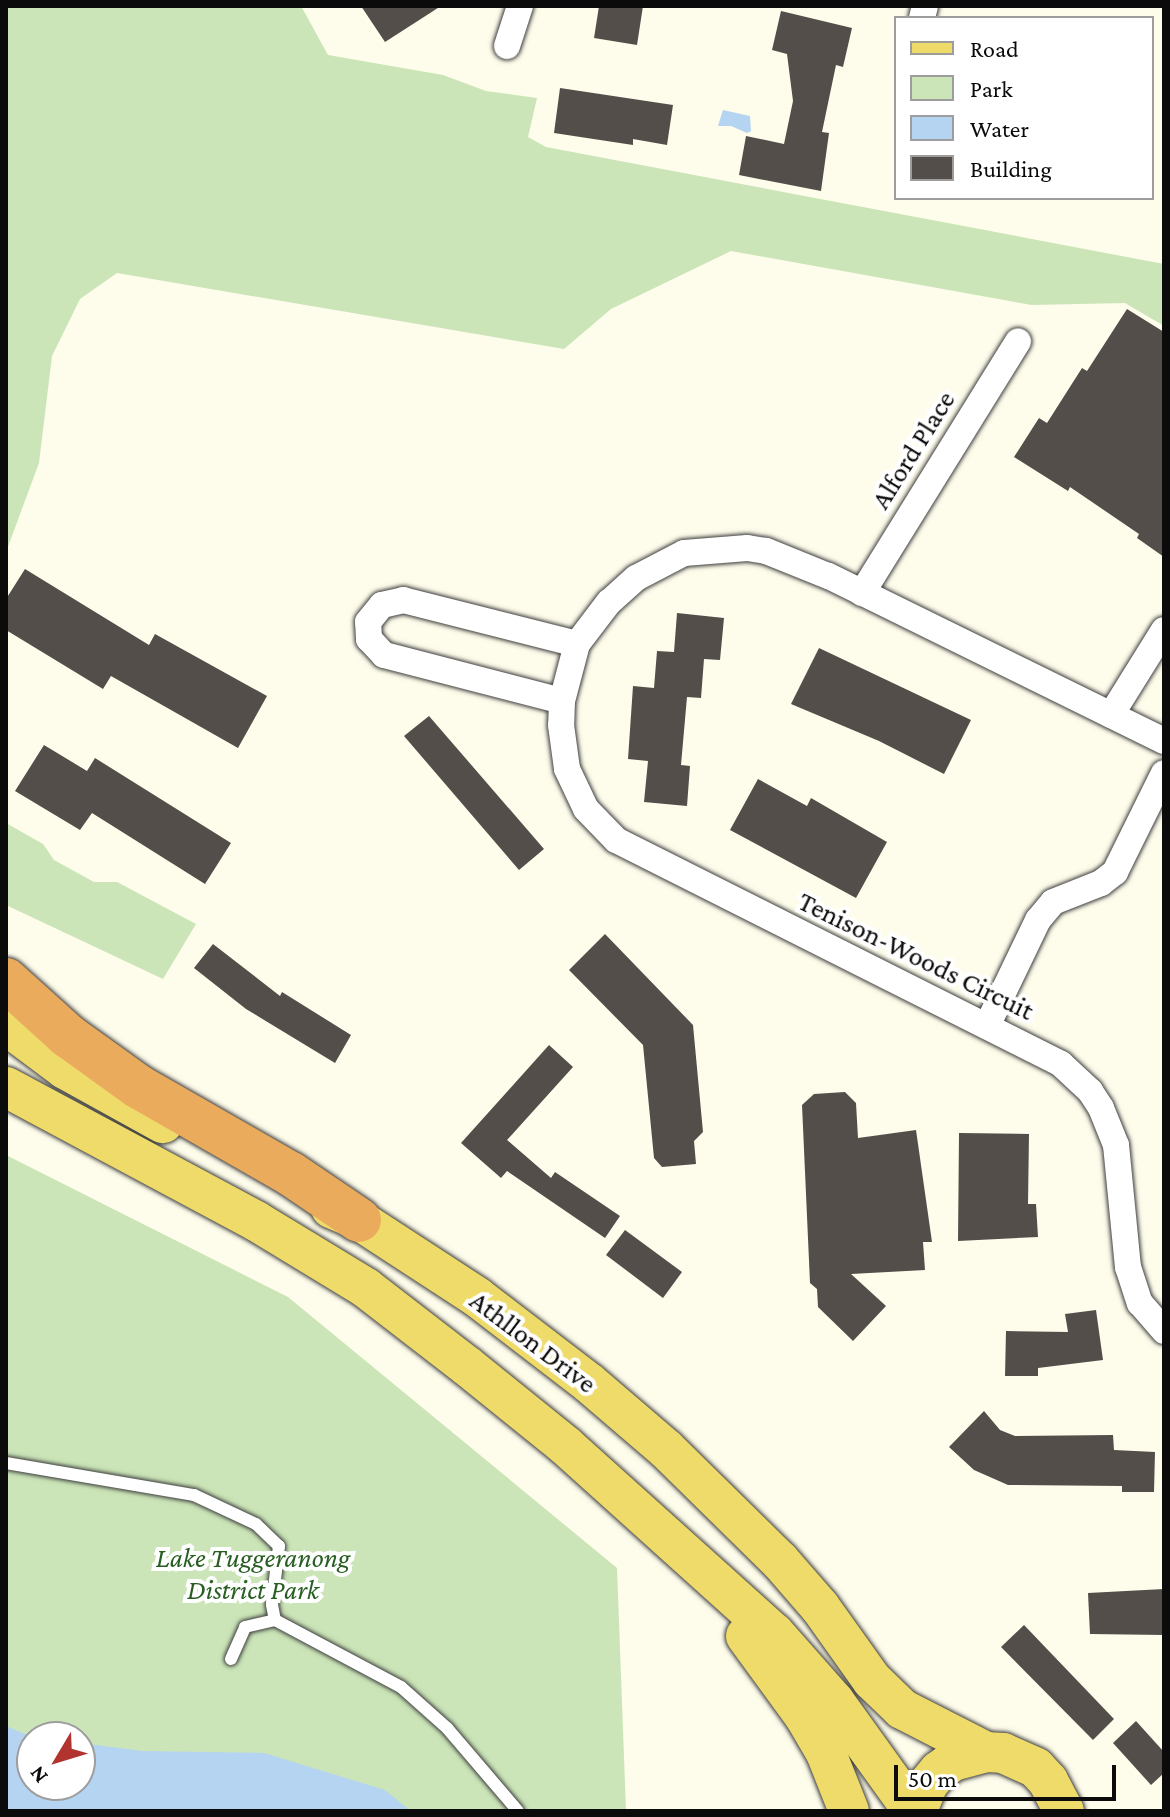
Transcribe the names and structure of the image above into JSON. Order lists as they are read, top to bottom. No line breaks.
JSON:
{"streets":{"main road":["Athllon Drive"],"street":["Alford Place","Tenison-Woods Circuit"]},"crossings":[["Alford Place","Tenison-Woods Circuit"]],"parks":["Lake Tuggeranong District Park"],"legend":["Road","Park","Water","Building"],"scale_bar":"50 m","north":"bottom left"}
